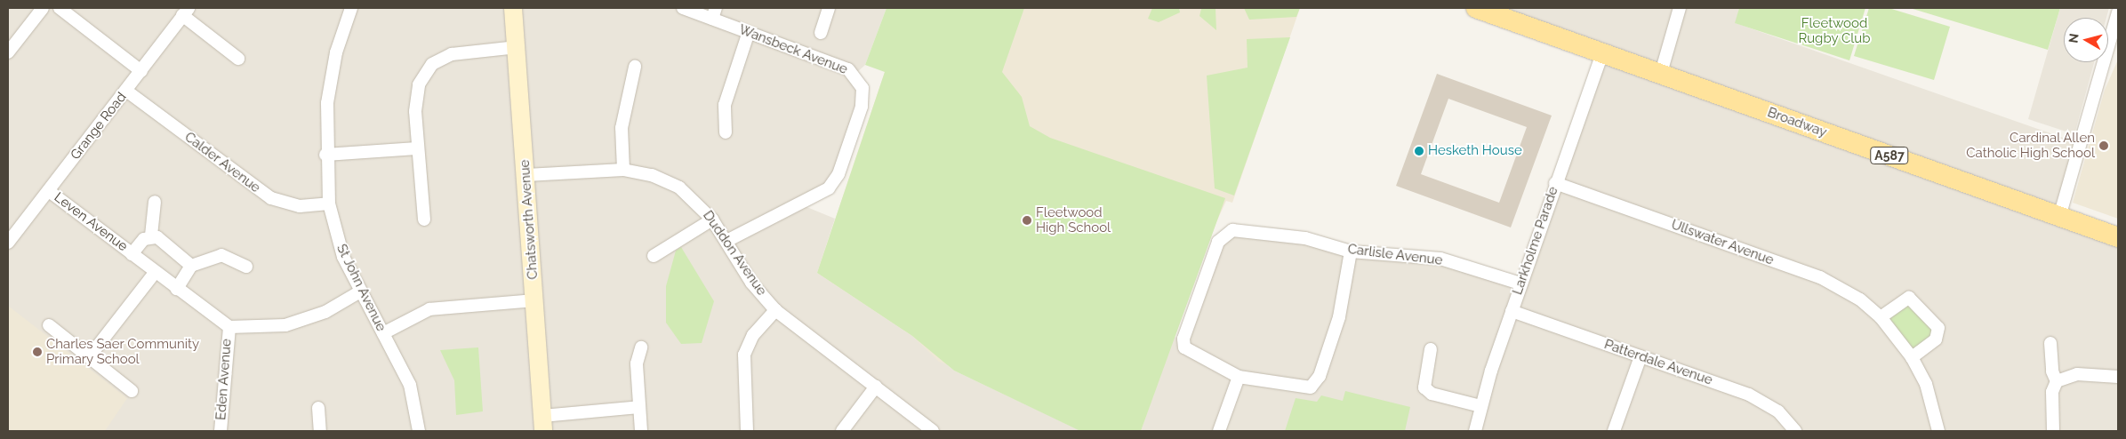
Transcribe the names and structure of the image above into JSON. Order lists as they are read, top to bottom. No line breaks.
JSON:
{"streets":{"main road":["Broadway","A587"],"street":["Wansbeck Avenue","Grange Road","Calder Avenue","Chatsworth Avenue","Leven Avenue","Larkholme Parade","Ullswater Avenue","Duddon Avenue","Carlisle Avenue","St John Avenue","Patterdale Avenue","Eden Avenue"]},"crossings":[["Wansbeck Avenue","Duddon Avenue"],["Broadway","Larkholme Parade"],["Grange Road","Calder Avenue"],["Grange Road","Leven Avenue"],["Calder Avenue","St John Avenue"],["Chatsworth Avenue","Duddon Avenue"],["Leven Avenue","Eden Avenue"],["Larkholme Parade","Ullswater Avenue"],["Larkholme Parade","Carlisle Avenue"],["Larkholme Parade","Patterdale Avenue"]],"parks":["Fleetwood Rugby Club"],"places":["Cardinal Allen Catholic High School","Hesketh House","Fleetwood High School","Charles Saer Community Primary School"],"north":"left"}
